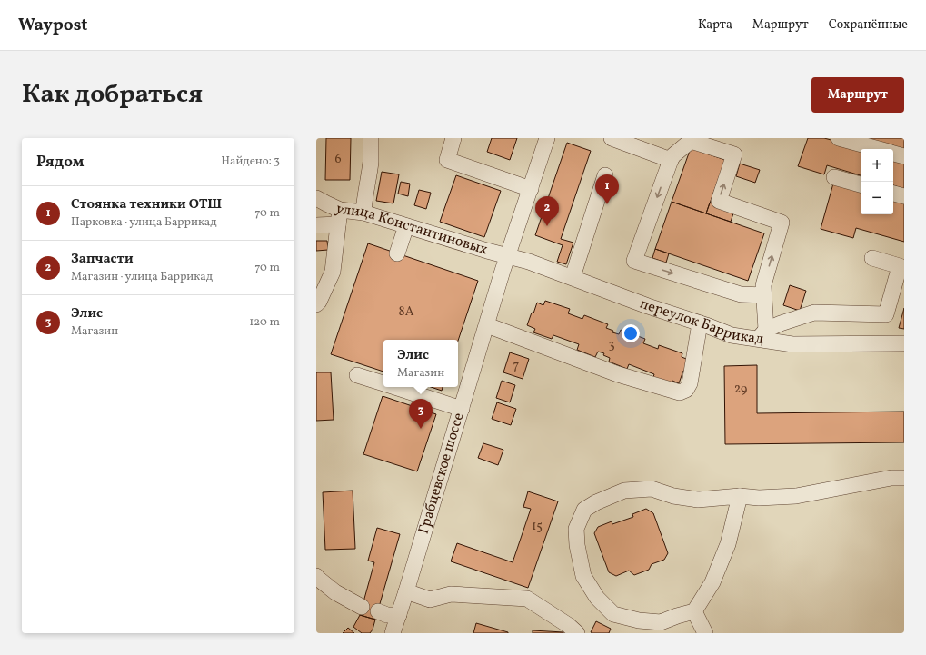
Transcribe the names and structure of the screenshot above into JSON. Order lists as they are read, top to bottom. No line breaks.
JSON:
{"streets":{"street":["улица Константиновых","переулок Баррикад","Грабцевское шоссе"]},"crossings":[["улица Константиновых","переулок Баррикад"],["улица Константиновых","Грабцевское шоссе"],["переулок Баррикад","Грабцевское шоссе"]],"house_numbers":["6","8А","3","7","29","15"],"page":{"header":"Waypost","nav":["Карта","Маршрут","Сохранённые"],"title":"Как добраться","buttons":"Маршрут","heading":["Рядом","Найдено: 3"],"map_buttons":["+","−"],"pins":["1","2","3"],"list":[{"mark":"1","name":"Стоянка техники ОТШ","note":"Парковка · улица Баррикад","value":"70 m"},{"mark":"2","name":"Запчасти","note":"Магазин · улица Баррикад","value":"70 m"},{"mark":"3","name":"Элис","note":"Магазин","value":"120 m"}],"popup":["Элис","Магазин"]}}
